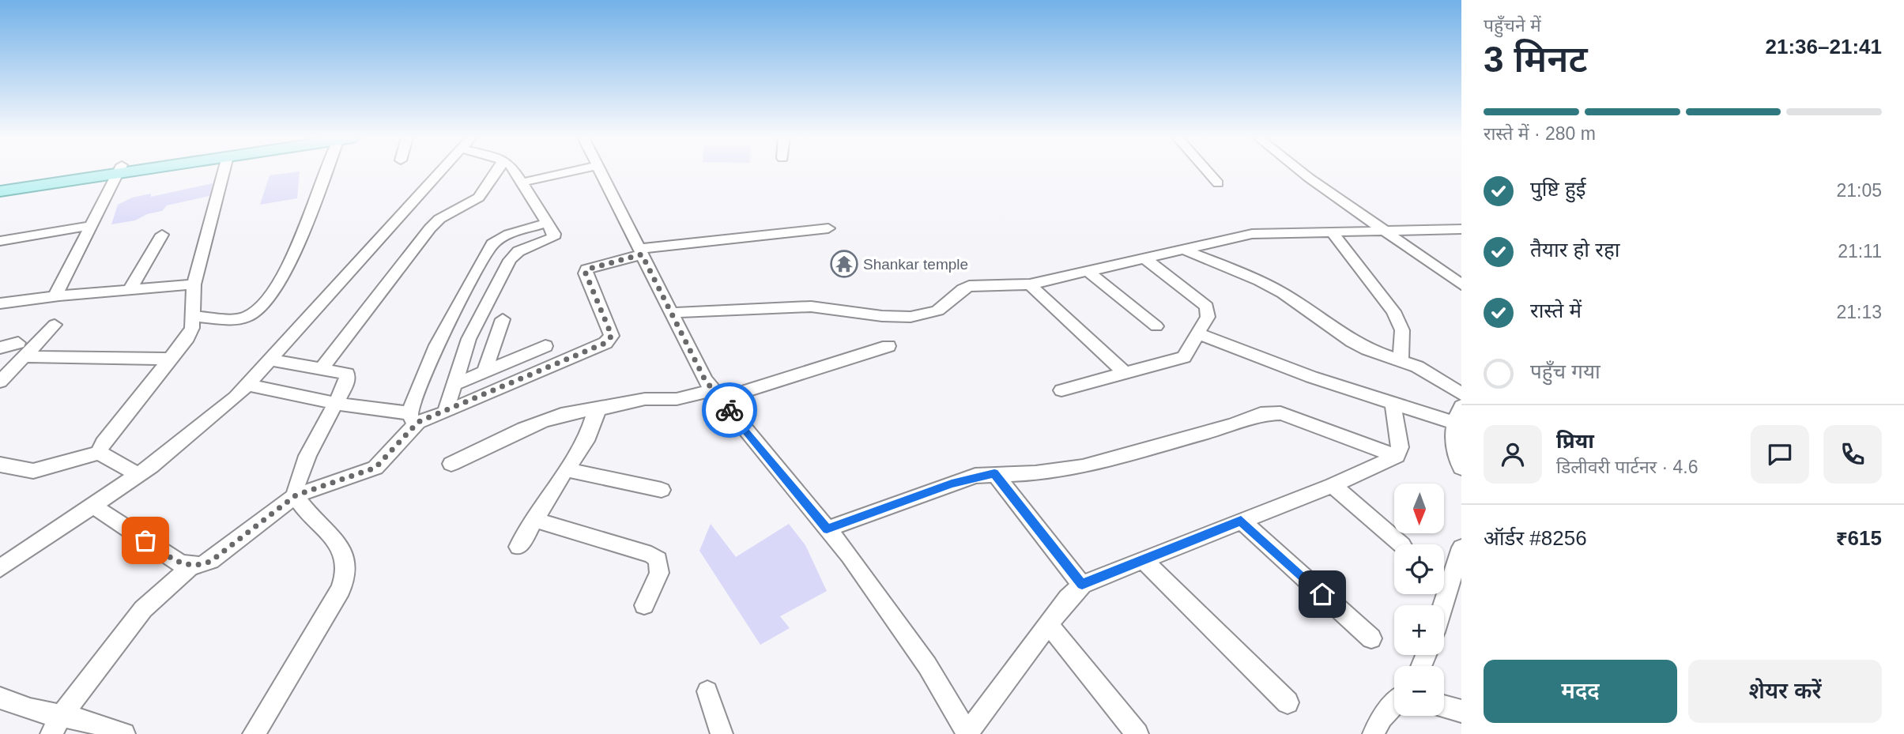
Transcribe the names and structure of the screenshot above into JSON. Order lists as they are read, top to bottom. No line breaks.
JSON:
{"places":{"temple":["Shankar temple"]},"north":"bottom","page":{"heading":["3 मिनट","पहुँचने में","21:36–21:41"],"panel":["प्रिया","डिलीवरी पार्टनर · 4.6","ऑर्डर #8256","₹615"],"bar":"रास्ते में · 280 m","list":[["पुष्टि हुई","21:05"],["तैयार हो रहा","21:11"],["रास्ते में","21:13"],"पहुँच गया"],"map_buttons":["+","−"],"buttons":["मदद","शेयर करें"]}}
